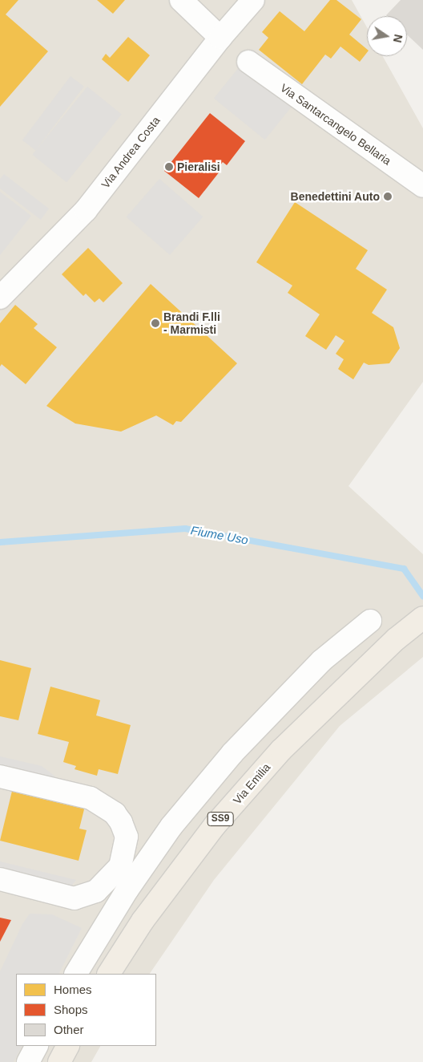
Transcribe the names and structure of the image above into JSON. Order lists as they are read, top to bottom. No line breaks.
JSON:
{"streets":{"main road":["Via Emilia","SS9"],"street":["Via Santarcangelo Bellaria","Via Andrea Costa"]},"water":["Fiume Uso"],"places":["Pieralisi","Benedettini Auto","Brandi F.lli - Marmisti"],"legend":["Homes","Shops","Other"],"north":"right"}
